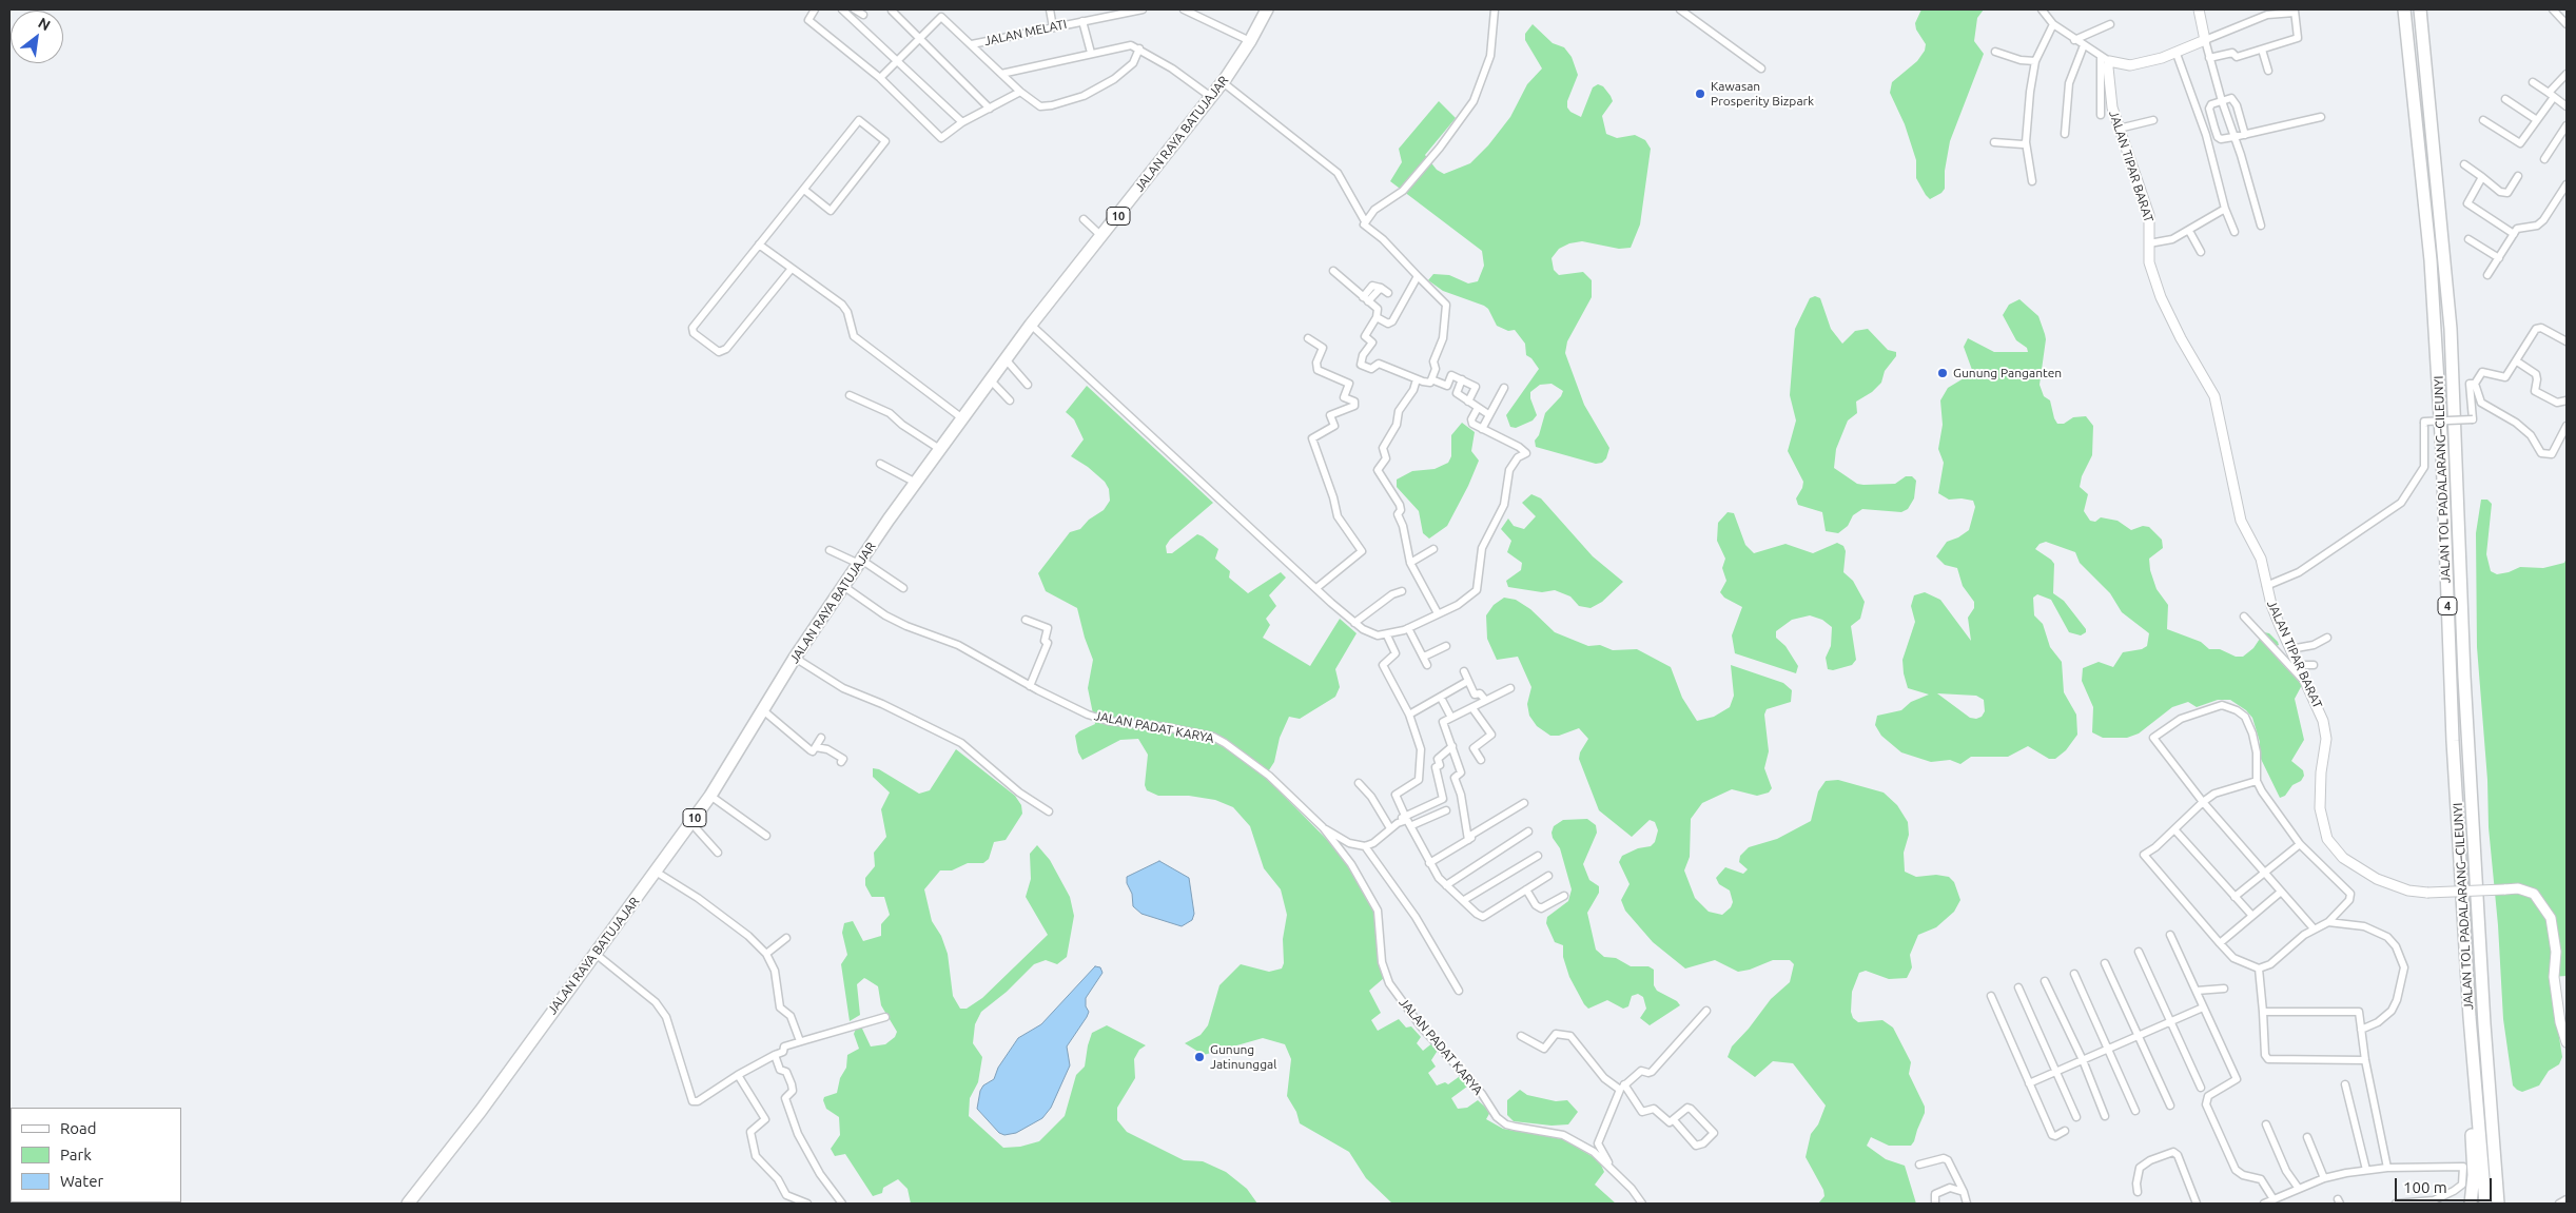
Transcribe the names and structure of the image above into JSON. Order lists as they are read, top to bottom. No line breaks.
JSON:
{"streets":{"highway":["JALAN RAYA BATUJAJAR","10","JALAN TOL PADALARANG–CILEUNYI","4"],"street":["JALAN MELATI","JALAN TIPAR BARAT","JALAN PADAT KARYA"]},"crossings":[["JALAN RAYA BATUJAJAR","JALAN PADAT KARYA"]],"places":["Kawasan Prosperity Bizpark","Gunung Panganten","Gunung Jatinunggal"],"legend":["Road","Park","Water"],"scale_bar":"100 m","north":"top right"}
